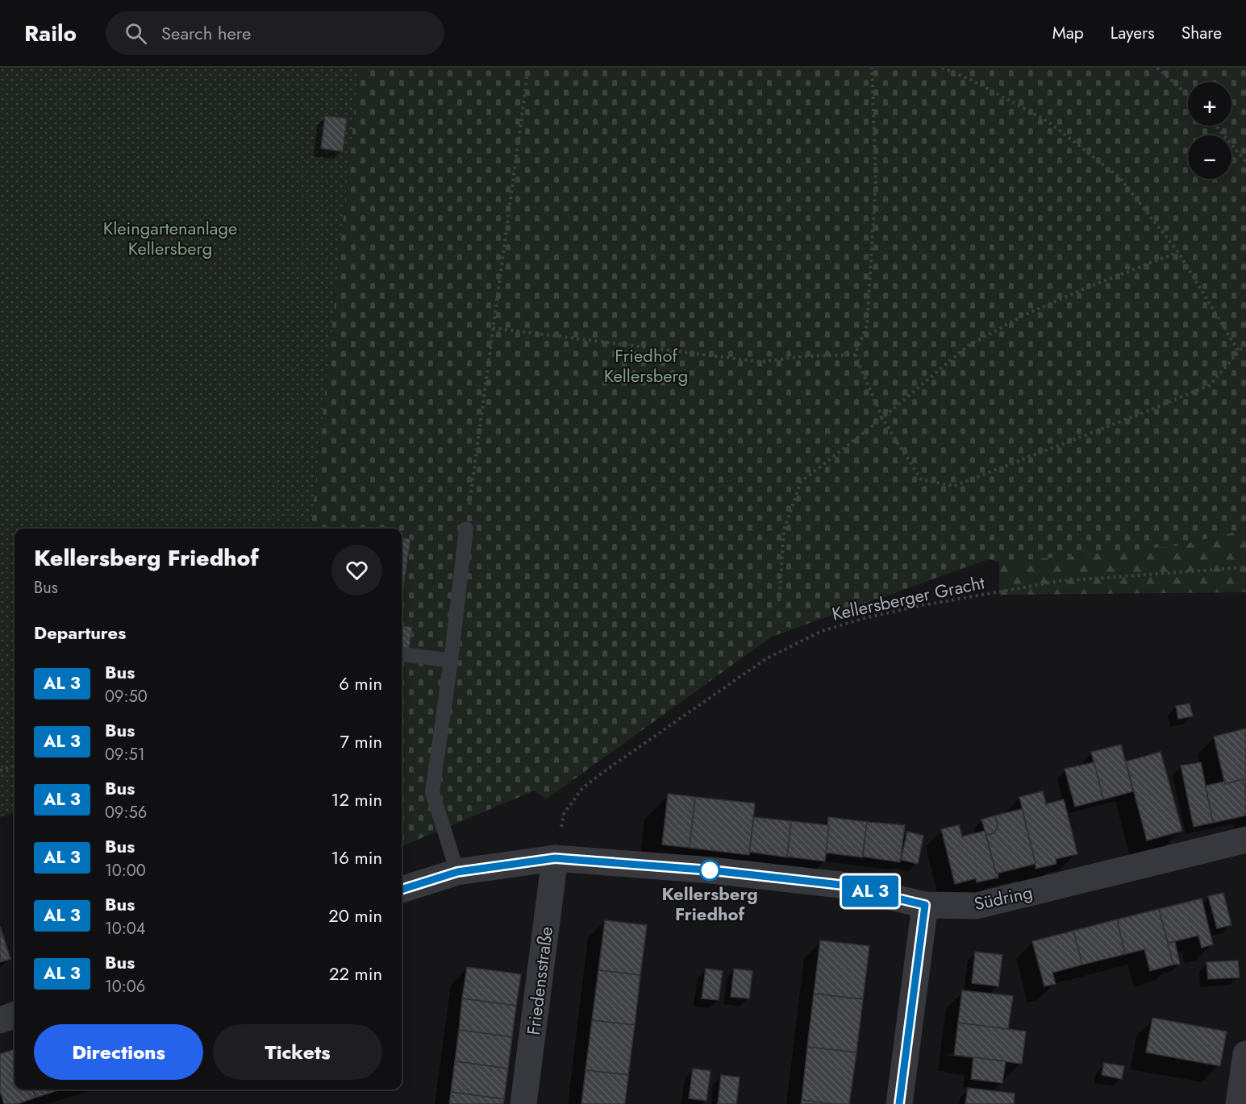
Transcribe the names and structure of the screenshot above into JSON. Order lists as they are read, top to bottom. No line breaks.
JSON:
{"streets":{"street":["Südring","Friedensstraße"],"path":["Kellersberger Gracht"]},"crossings":[["Kellersberger Gracht","Südring"],["Kellersberger Gracht","Friedensstraße"],["Südring","Friedensstraße"]],"parks":["Kleingartenanlage Kellersberg","Friedhof Kellersberg"],"places":["Kellersberg Friedhof"],"page":{"header":"Railo","search":"Search here","nav":["Map","Layers","Share"],"on_map":"AL 3","map_buttons":["+","−"],"heading":[["Kellersberg Friedhof","Bus"],"Departures"],"list":[{"mark":"AL 3","name":"Bus","note":"09:50","value":"6 min"},{"mark":"AL 3","name":"Bus","note":"09:51","value":"7 min"},{"mark":"AL 3","name":"Bus","note":"09:56","value":"12 min"},{"mark":"AL 3","name":"Bus","note":"10:00","value":"16 min"},{"mark":"AL 3","name":"Bus","note":"10:04","value":"20 min"},{"mark":"AL 3","name":"Bus","note":"10:06","value":"22 min"}],"buttons":["Directions","Tickets"]}}
